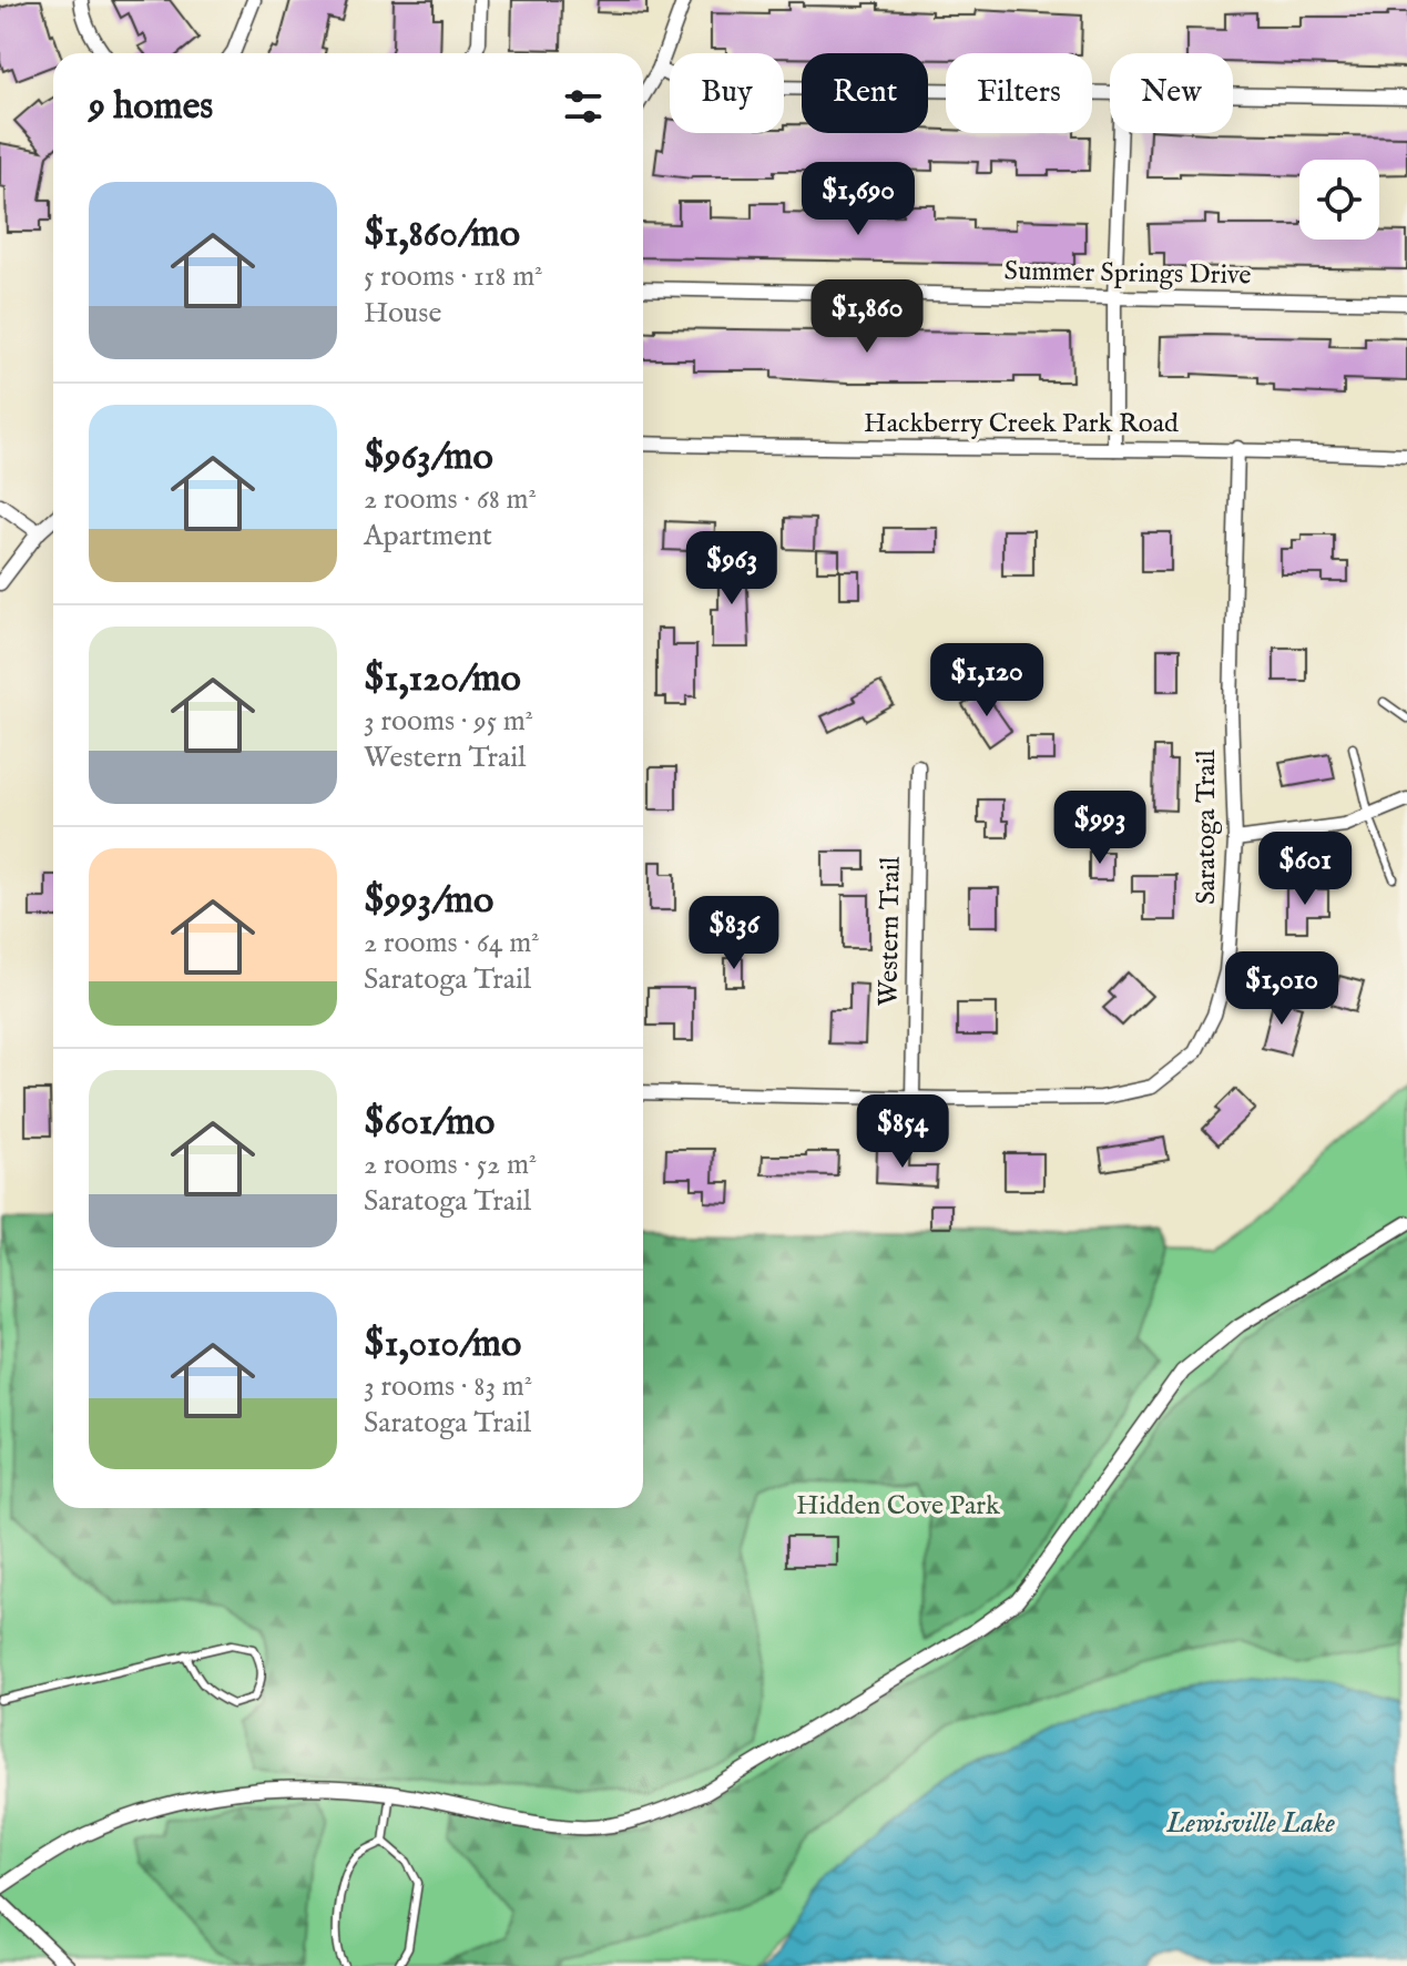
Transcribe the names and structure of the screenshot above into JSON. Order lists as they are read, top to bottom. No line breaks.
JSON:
{"streets":{"street":["Summer Springs Drive","Hackberry Creek Park Road","Saratoga Trail","Western Trail"]},"crossings":[["Hackberry Creek Park Road","Saratoga Trail"],["Saratoga Trail","Western Trail"]],"water":["Lewisville Lake"],"parks":["Hidden Cove Park"],"page":{"chip":["Buy","Rent","Filters","New"],"heading":"9 homes","list":[{"name":"$1,860/mo","note":"5 rooms · 118 m² · House"},{"name":"$963/mo","note":"2 rooms · 68 m² · Apartment"},{"name":"$1,120/mo","note":"3 rooms · 95 m² · Western Trail"},{"name":"$993/mo","note":"2 rooms · 64 m² · Saratoga Trail"},{"name":"$601/mo","note":"2 rooms · 52 m² · Saratoga Trail"},{"name":"$1,010/mo","note":"3 rooms · 83 m² · Saratoga Trail"}],"price":["$1,690","$1,860","$963","$1,120","$993","$601","$836","$1,010","$854"]}}
